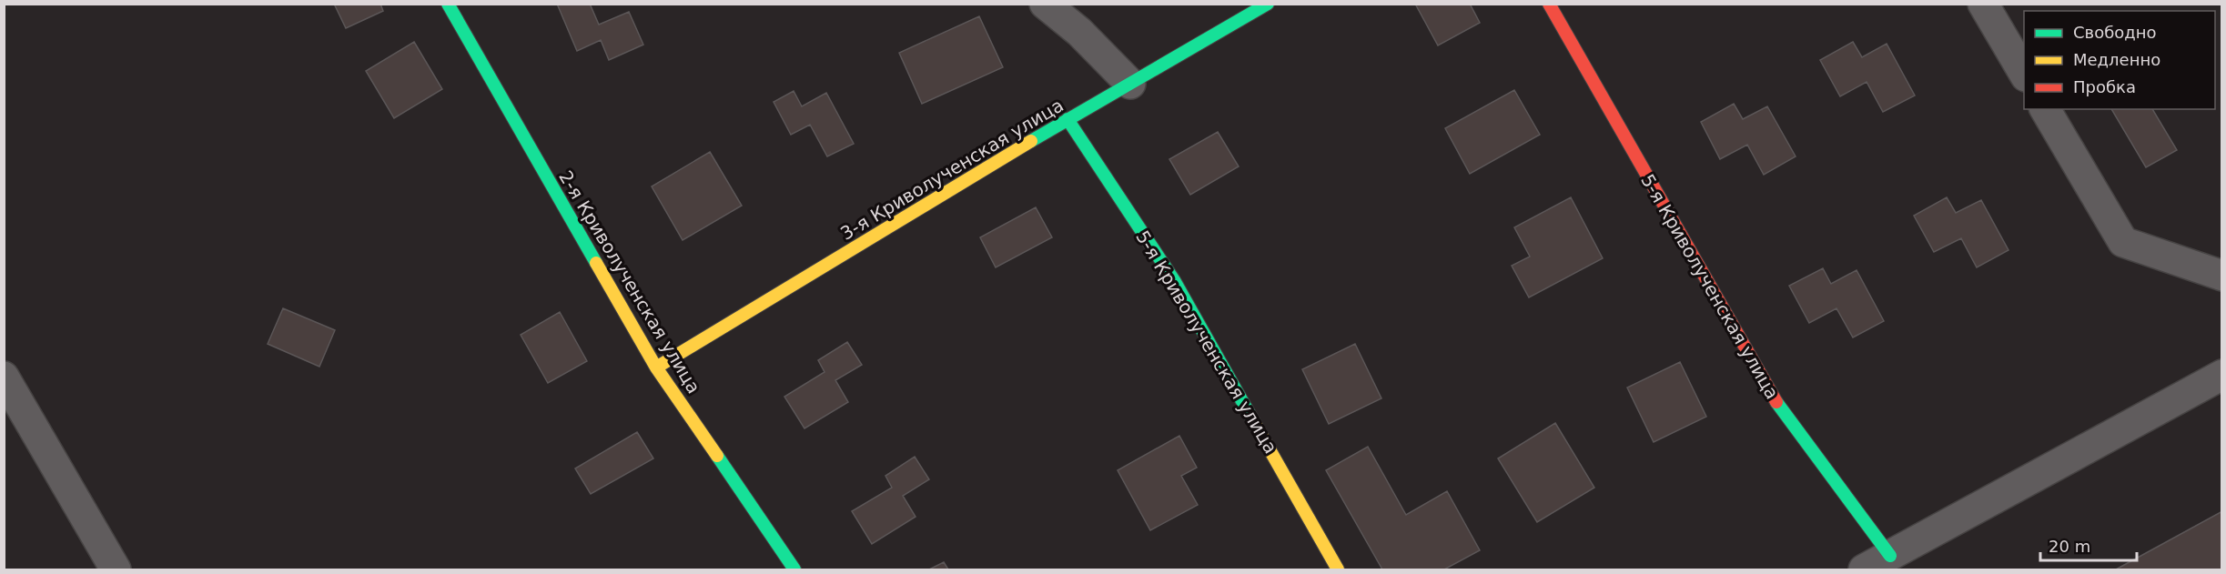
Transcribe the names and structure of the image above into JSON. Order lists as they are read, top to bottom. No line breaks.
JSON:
{"streets":{"street":["3-я Криволученская улица","2-я Криволученская улица","5-я Криволученская улица"]},"crossings":[["3-я Криволученская улица","2-я Криволученская улица"],["3-я Криволученская улица","5-я Криволученская улица"]],"legend":["Свободно","Медленно","Пробка"],"scale_bar":"20 m"}
